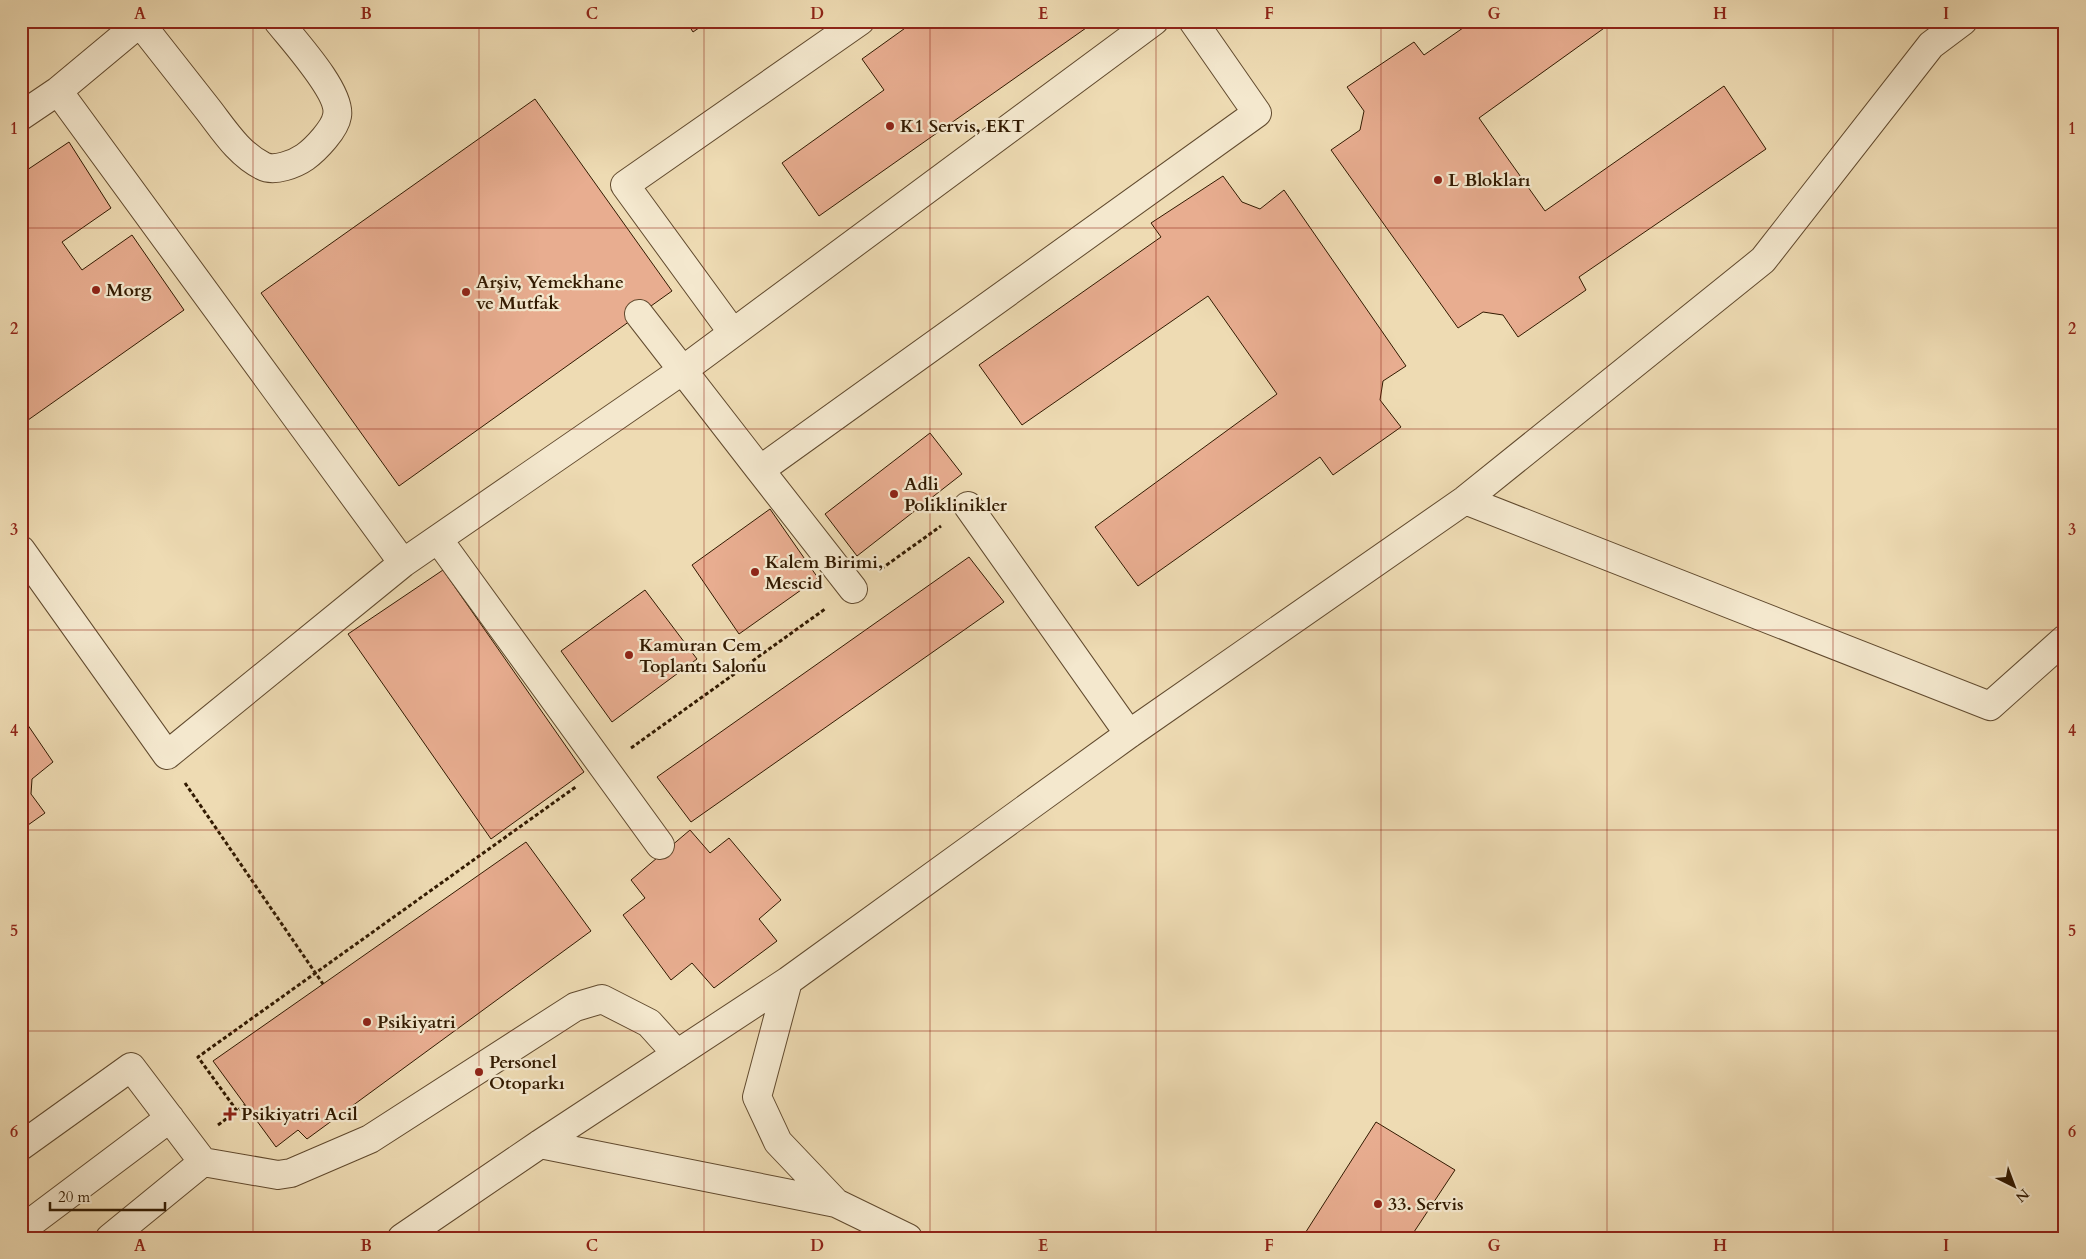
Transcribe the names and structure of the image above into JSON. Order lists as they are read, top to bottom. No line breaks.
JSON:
{"places":{"other":["K1 Servis, EKT","L Blokları","Morg","Arşiv, Yemekhane ve Mutfak","Adli Poliklinikler","Kalem Birimi, Mescid","Kamuran Cem Toplantı Salonu","Psikiyatri","Personel Otoparkı","33. Servis"],"health":["Psikiyatri Acil"]},"scale_bar":"20 m","north":"bottom right","grid":{"columns":["A","B","C","D","E","F","G","H","I"],"rows":["1","2","3","4","5","6"]}}
